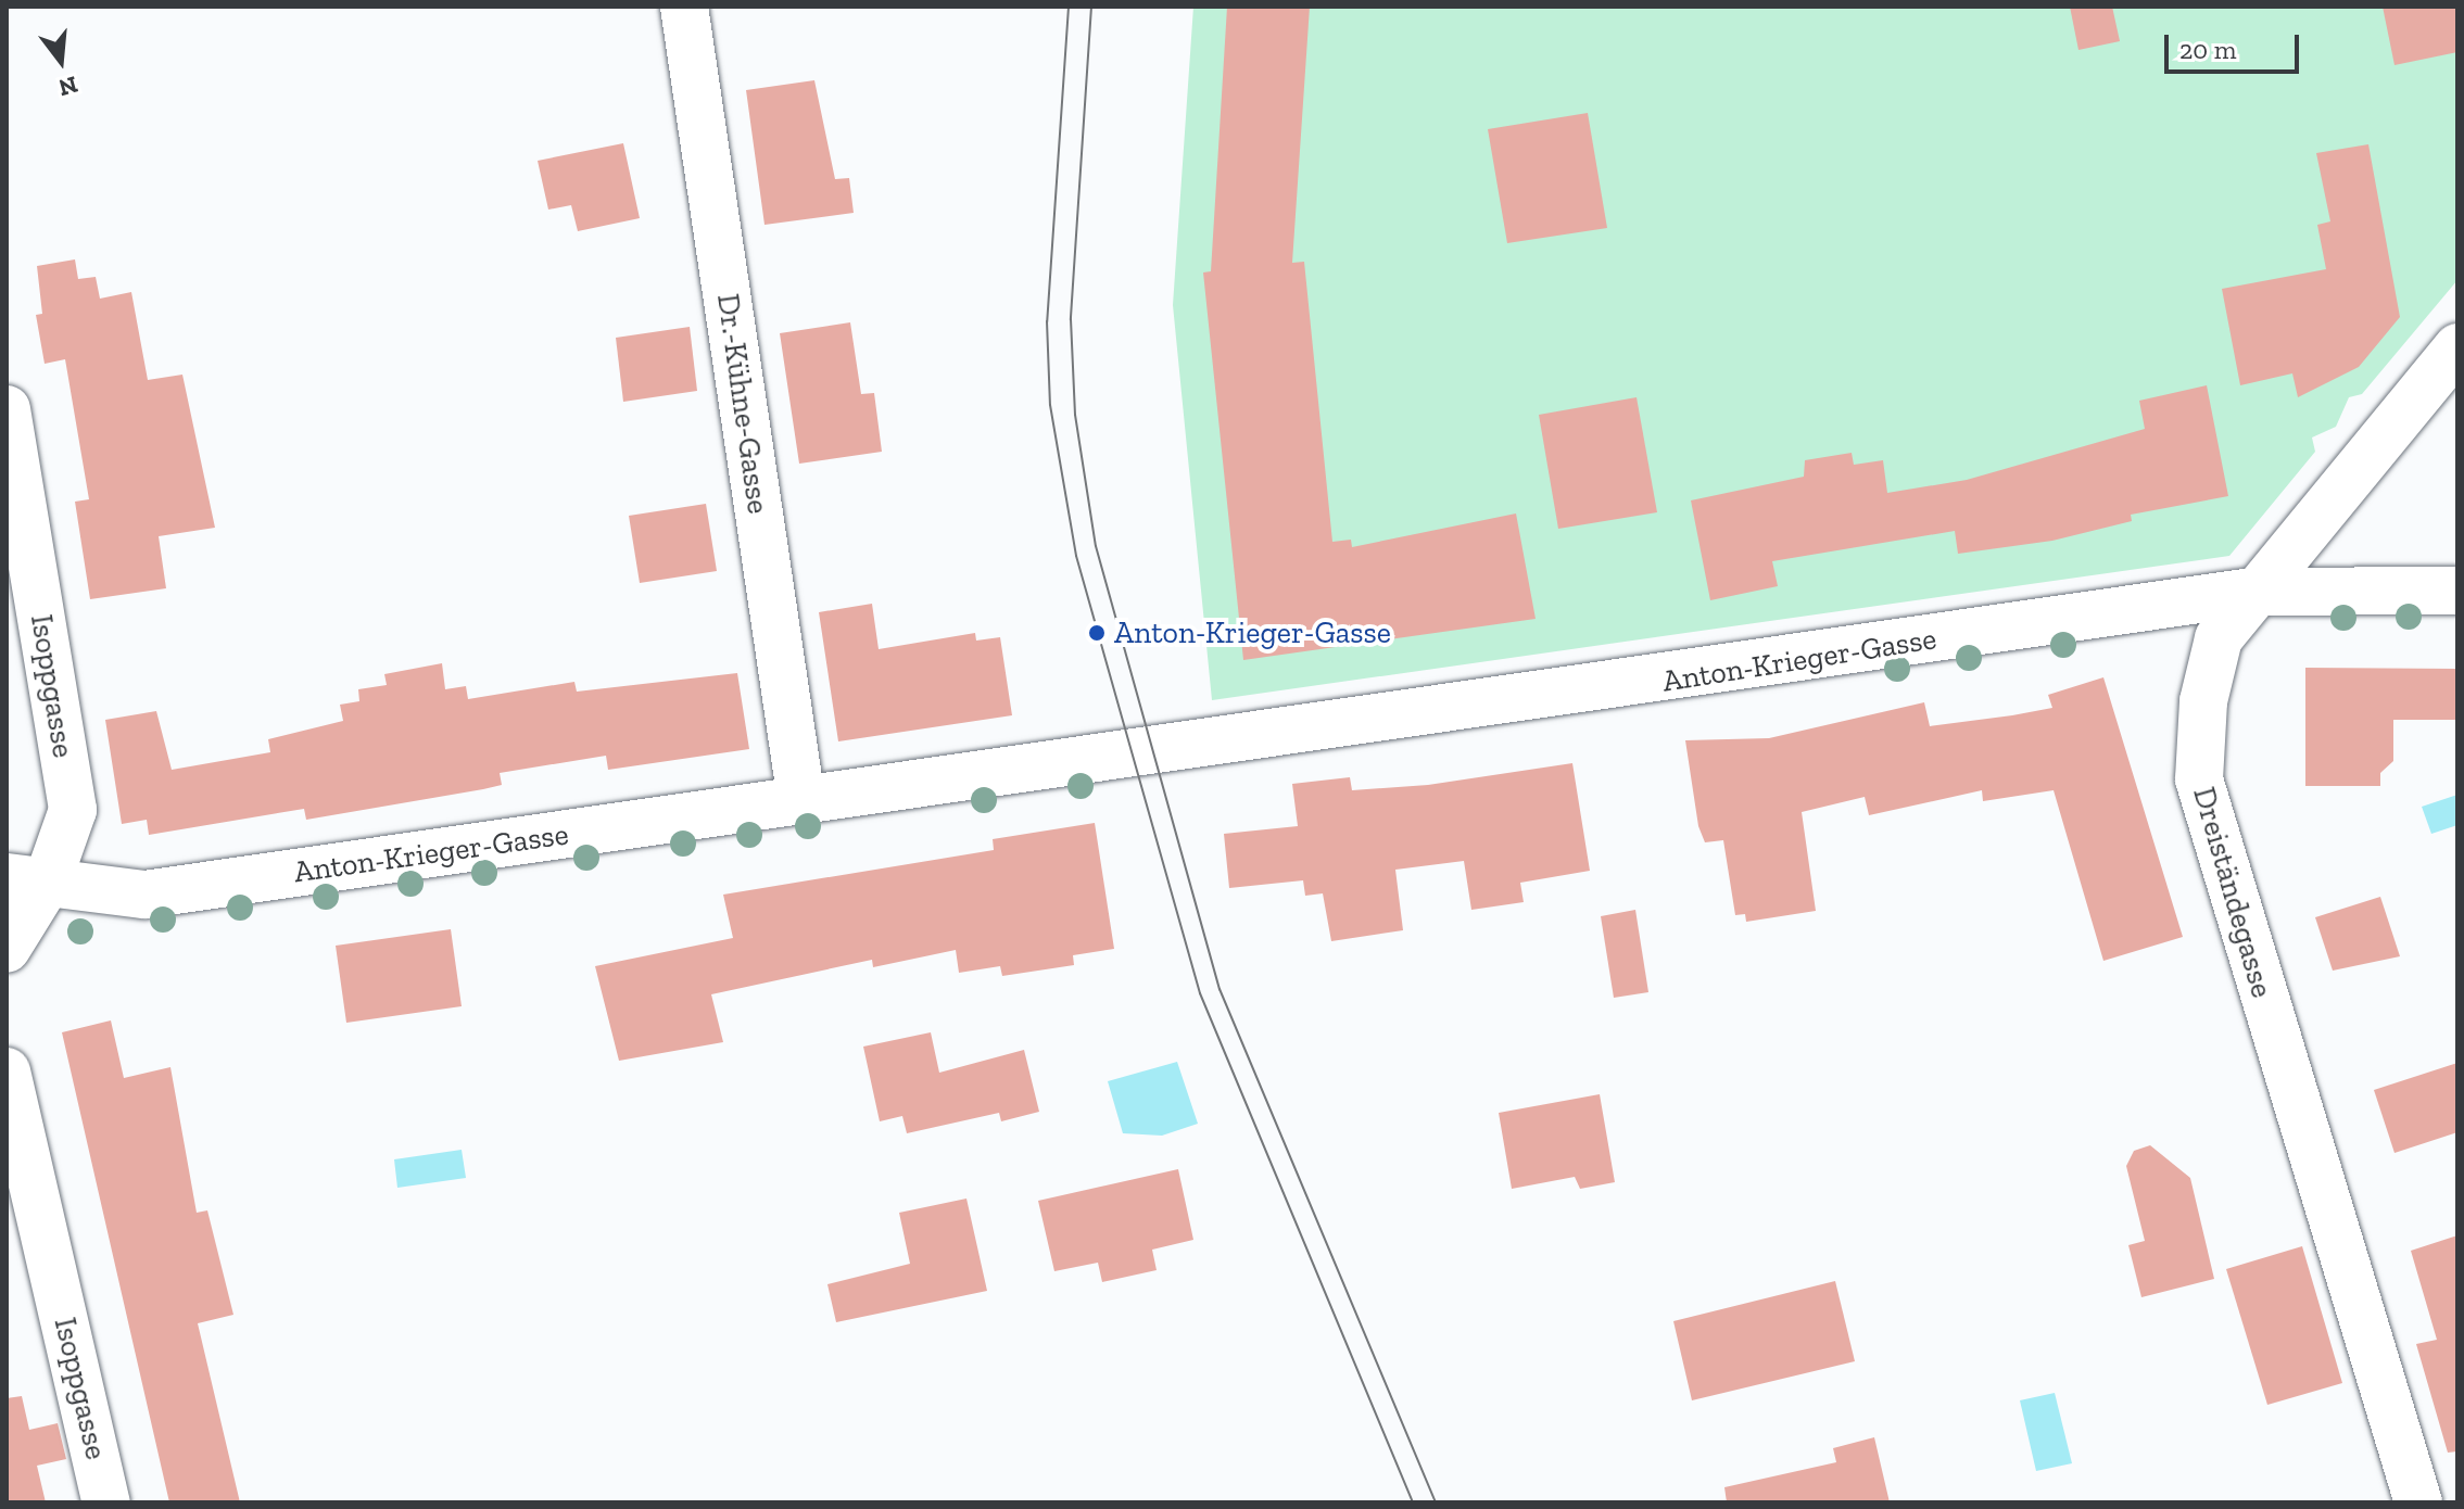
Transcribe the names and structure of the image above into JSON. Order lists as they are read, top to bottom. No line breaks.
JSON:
{"streets":{"street":["Dr.-Kühne-Gasse","Anton-Krieger-Gasse","Isoppgasse","Dreiständegasse"]},"crossings":[["Dr.-Kühne-Gasse","Anton-Krieger-Gasse"],["Anton-Krieger-Gasse","Isoppgasse"],["Anton-Krieger-Gasse","Dreiständegasse"]],"places":["Anton-Krieger-Gasse"],"scale_bar":"20 m","north":"bottom"}
